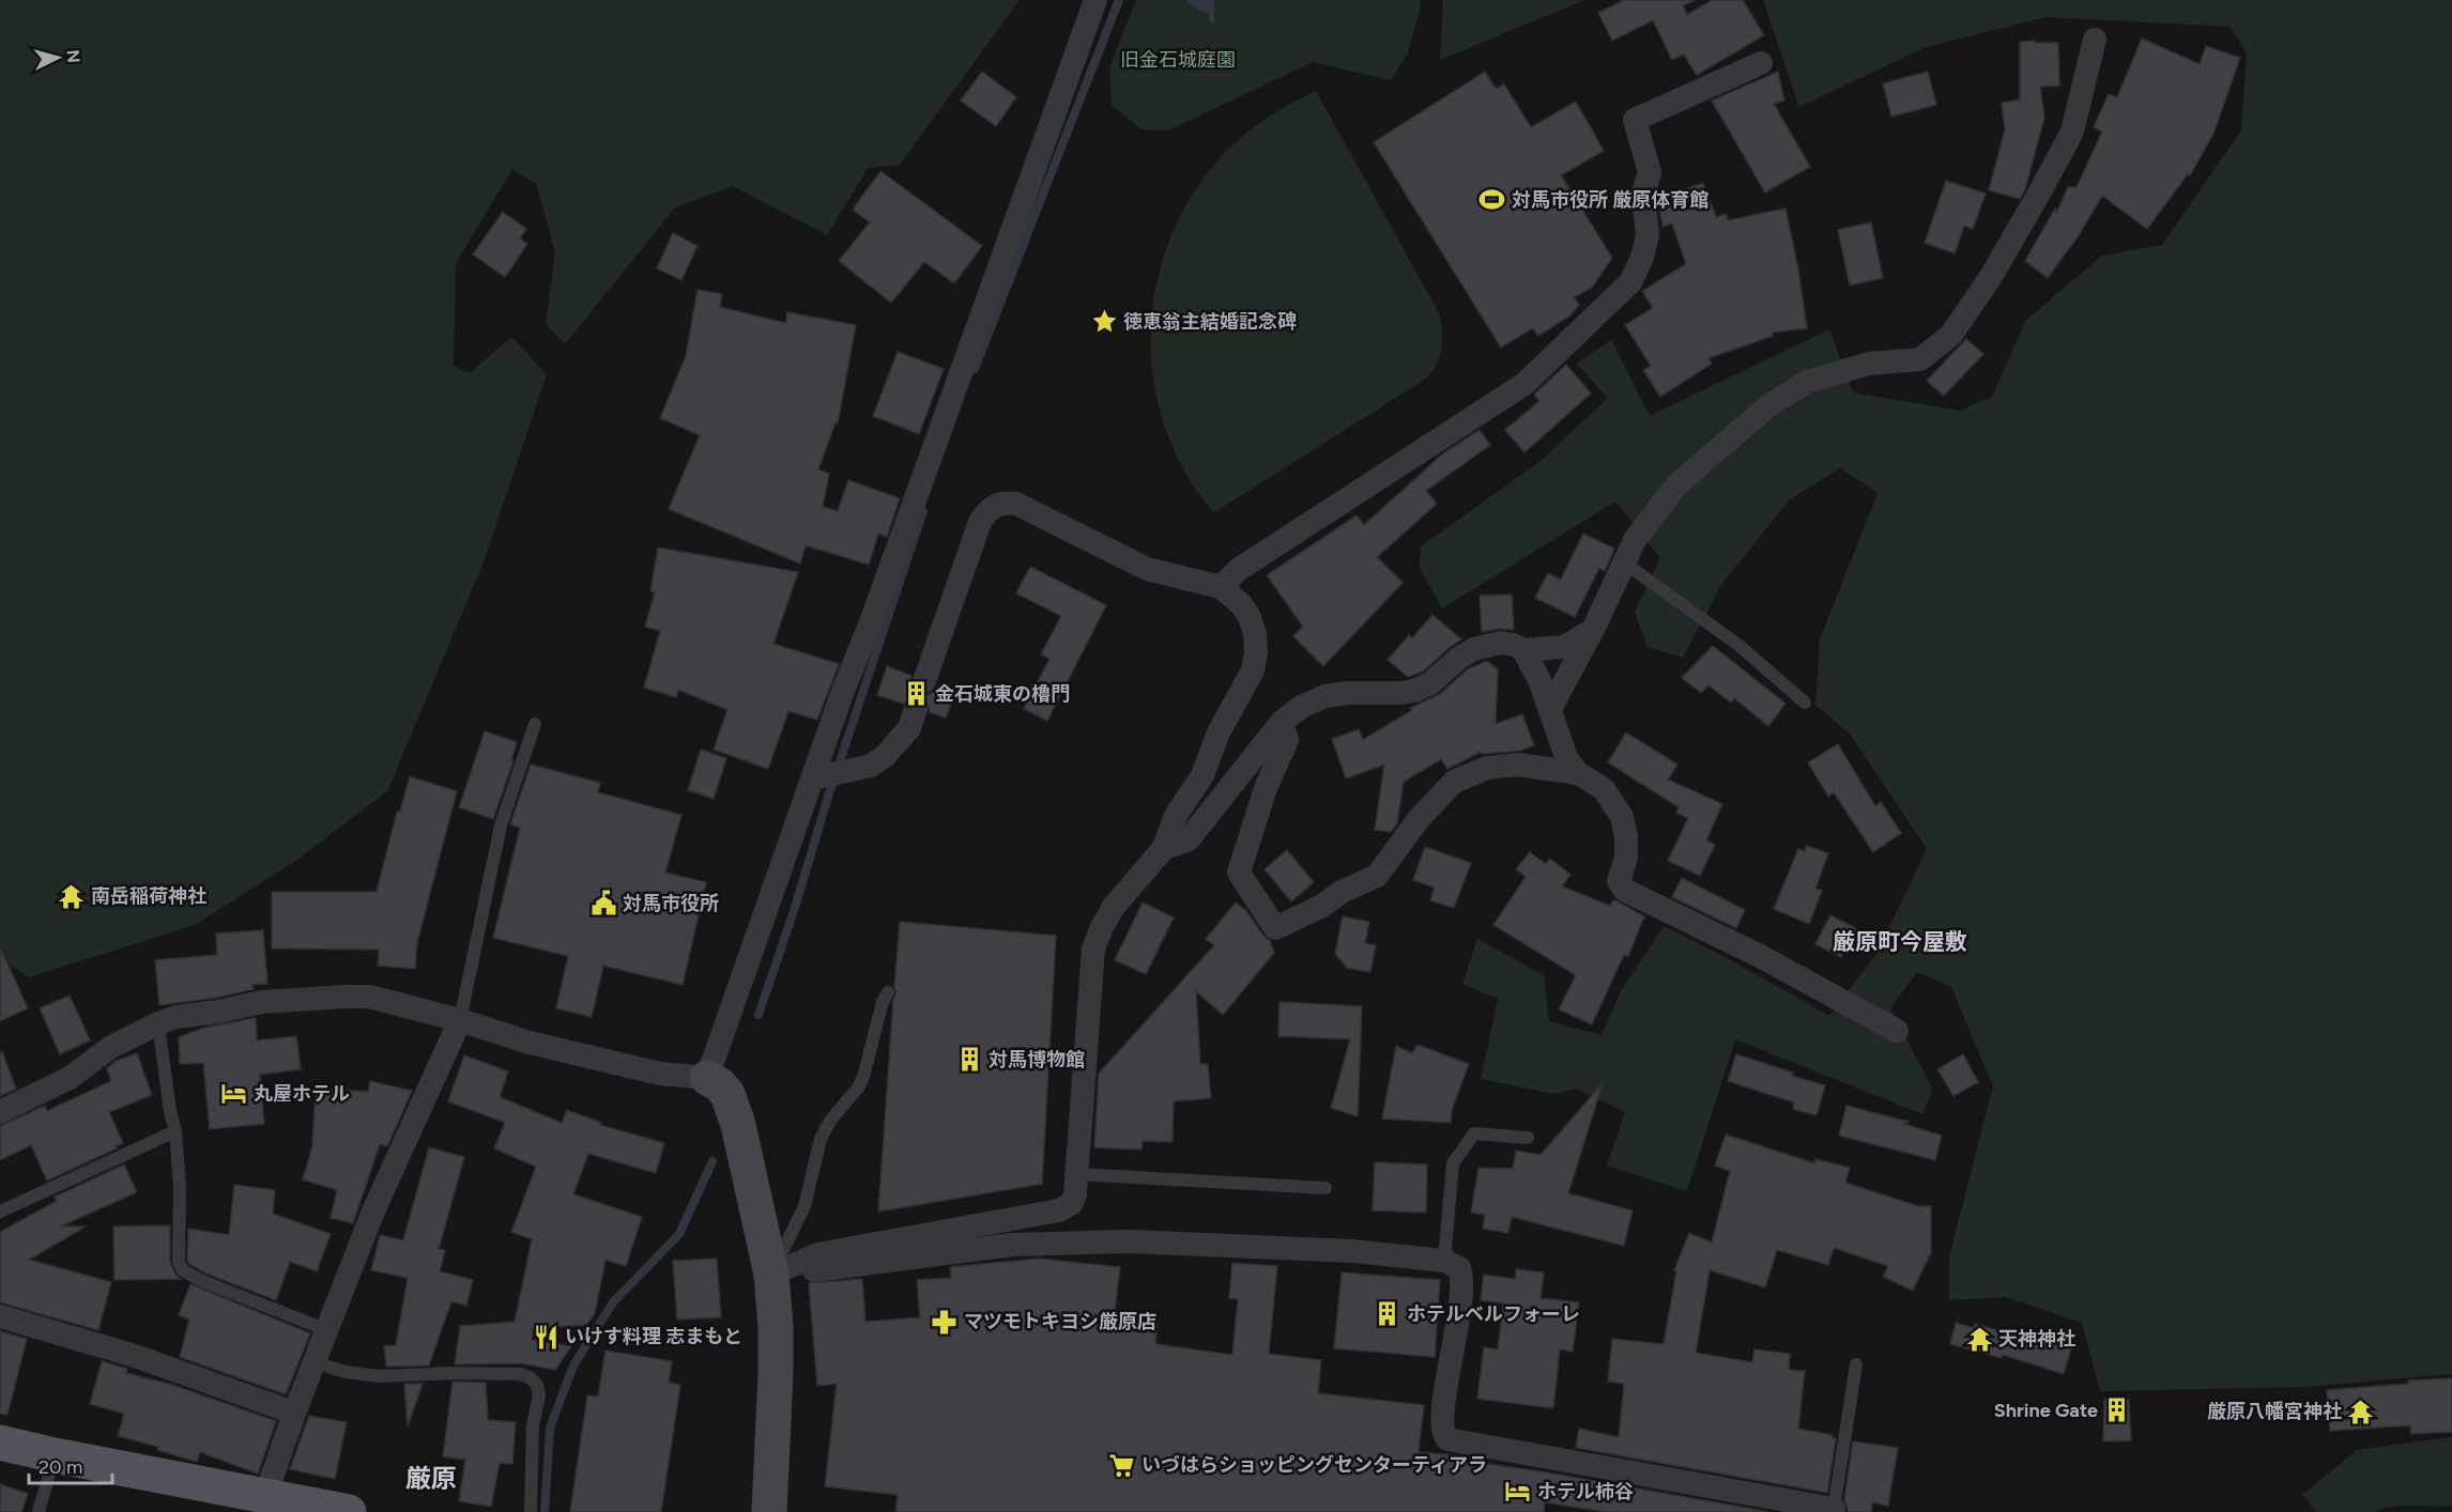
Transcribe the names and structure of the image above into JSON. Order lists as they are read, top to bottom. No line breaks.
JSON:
{"districts":["厳原町今屋敷","厳原"],"parks":["旧金石城庭園"],"places":{"sports":["対馬市役所 厳原体育館"],"place":["徳恵翁主結婚記念碑"],"building":["金石城東の櫓門","対馬博物館","ホテルベルフォーレ","Shrine Gate"],"temple":["南岳稲荷神社","天神神社","厳原八幡宮神社"],"public building":["対馬市役所"],"hotel":["丸屋ホテル","ホテル柿谷"],"pharmacy":["マツモトキヨシ厳原店"],"restaurant":["いけす料理 志まもと"],"supermarket":["いづはらショッピングセンターティアラ"]},"scale_bar":"20 m","north":"right"}
